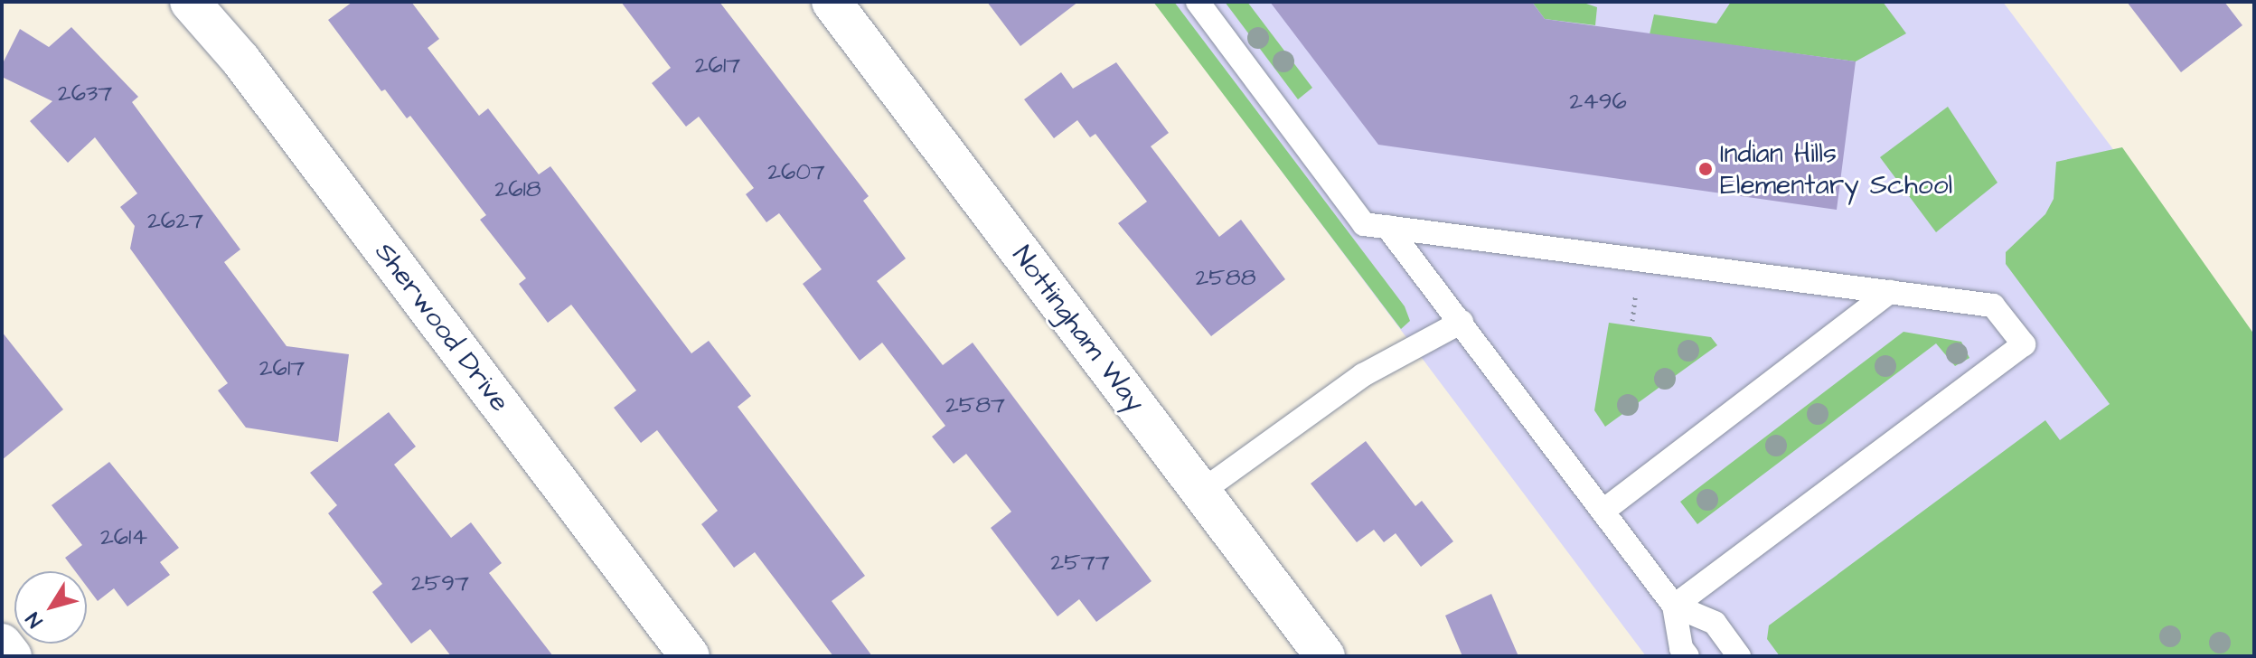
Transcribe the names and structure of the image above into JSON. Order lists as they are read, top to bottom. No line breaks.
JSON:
{"streets":{"street":["Sherwood Drive","Nottingham Way"]},"places":["Indian Hills Elementary School"],"house_numbers":["2617","2637","2496","2607","2618","2627","2588","2617","2587","2614","2577","2597"],"north":"bottom left"}
